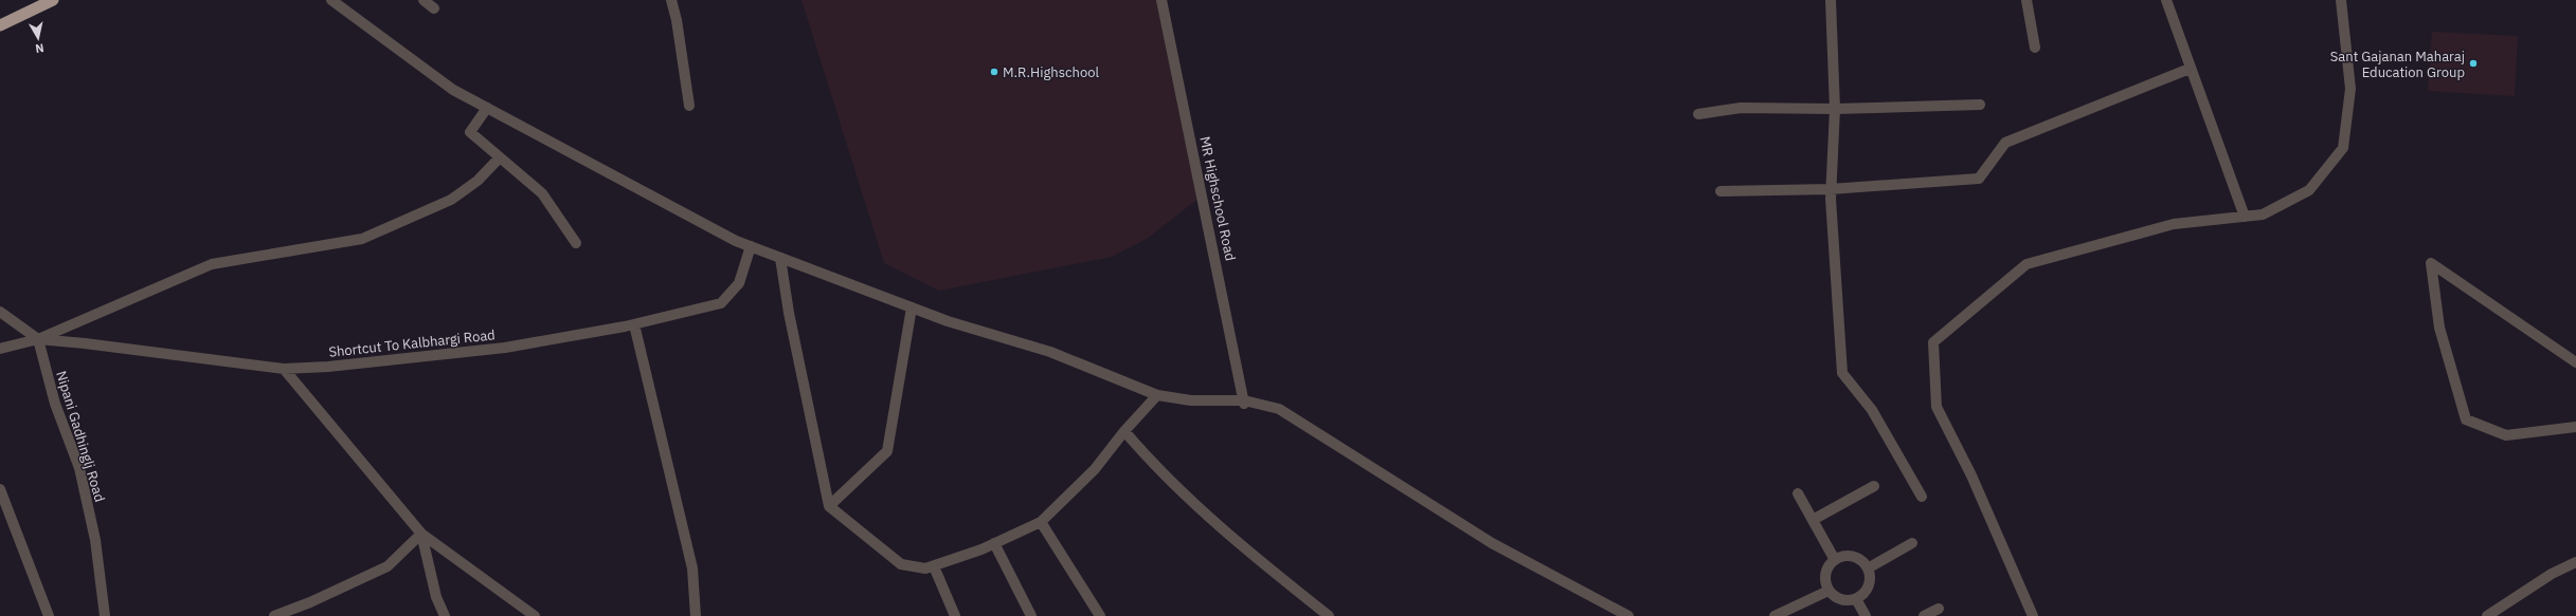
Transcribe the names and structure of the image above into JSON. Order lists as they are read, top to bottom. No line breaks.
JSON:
{"streets":{"street":["MR Highschool Road","Shortcut To Kalbhargi Road","Nipani Gadhinglj Road"]},"crossings":[["Shortcut To Kalbhargi Road","Nipani Gadhinglj Road"]],"places":["Sant Gajanan Maharaj Education Group","M.R.Highschool"],"north":"bottom"}
